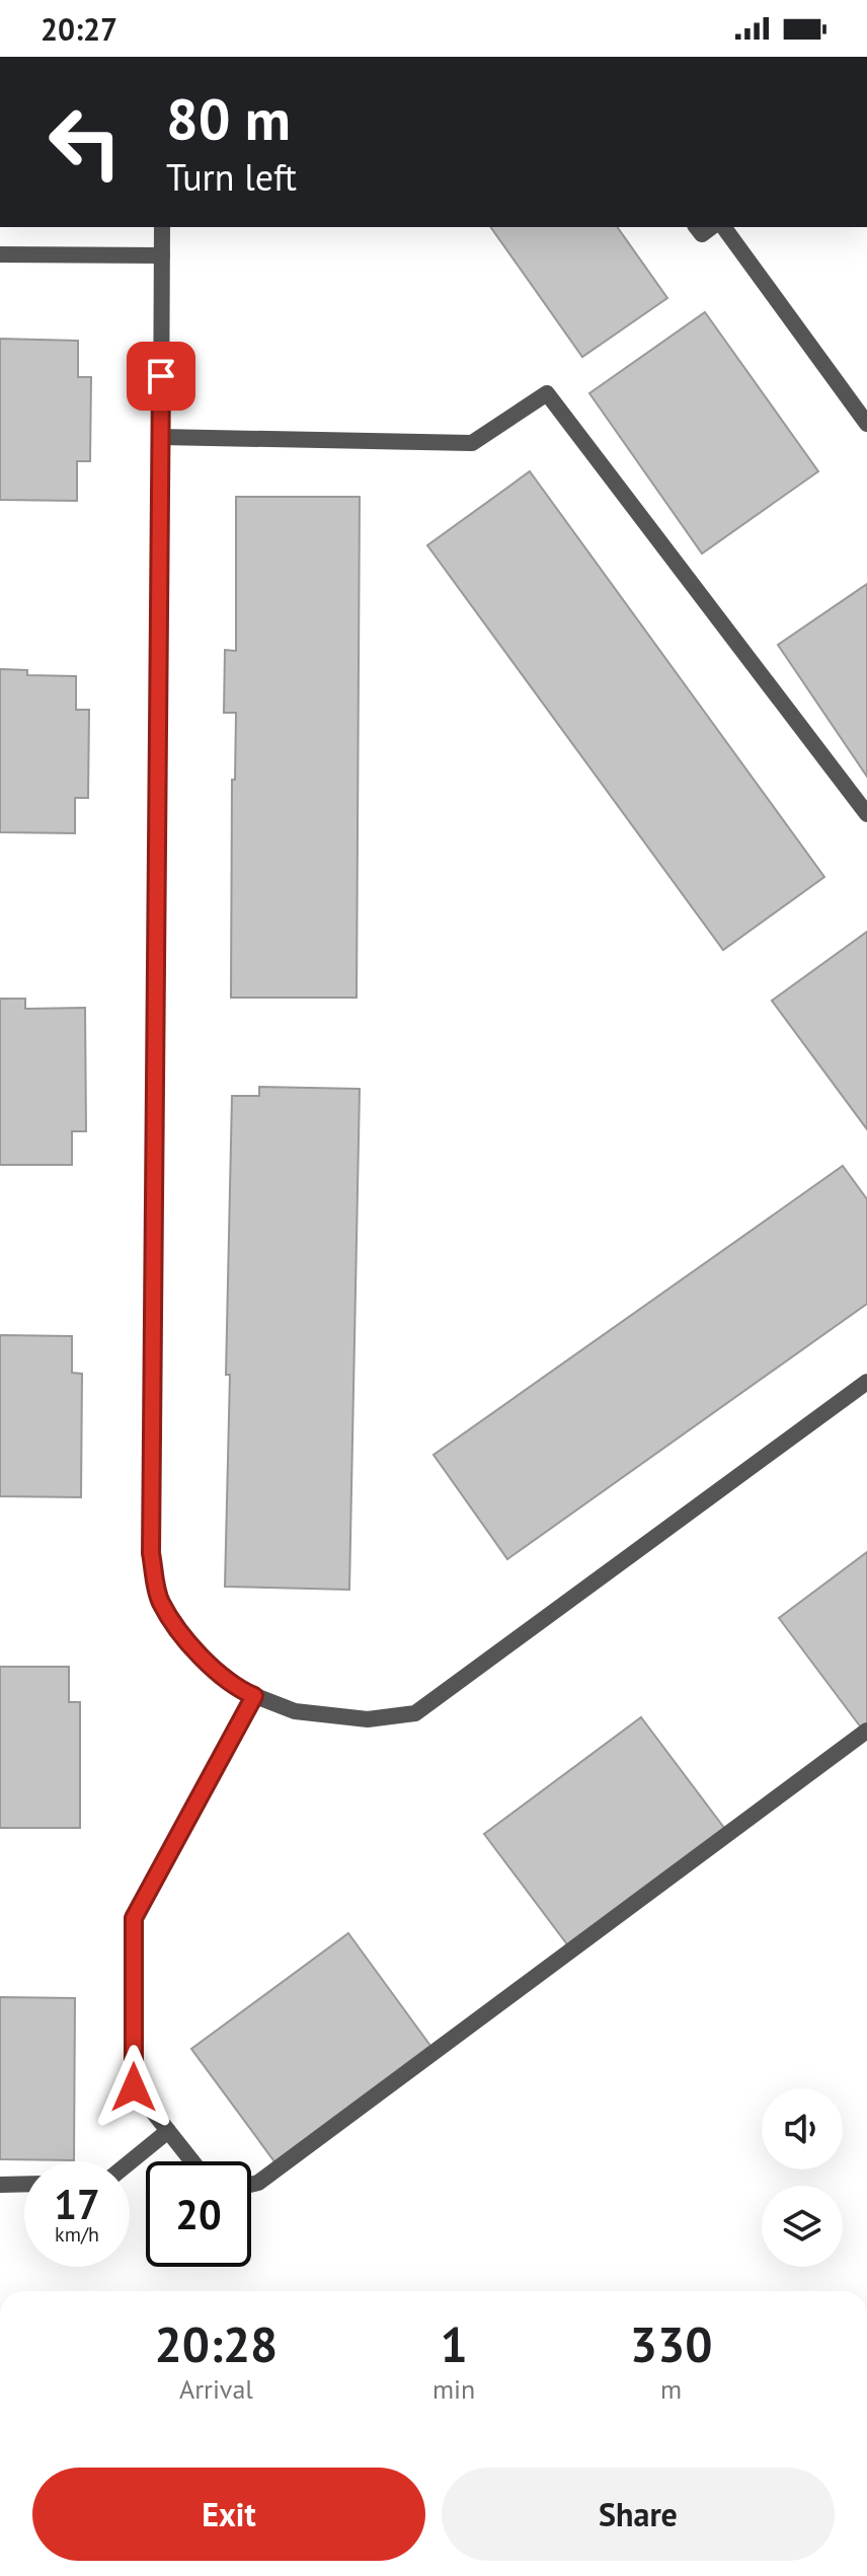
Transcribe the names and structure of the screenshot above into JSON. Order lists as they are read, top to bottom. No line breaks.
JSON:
{"page":{"status":"20:27","turn":["80 m","Turn left"],"speed":"17 km/h","limit":"20","eta":["20:28","Arrival","1","min","330","m"],"buttons":["Exit","Share"]}}
